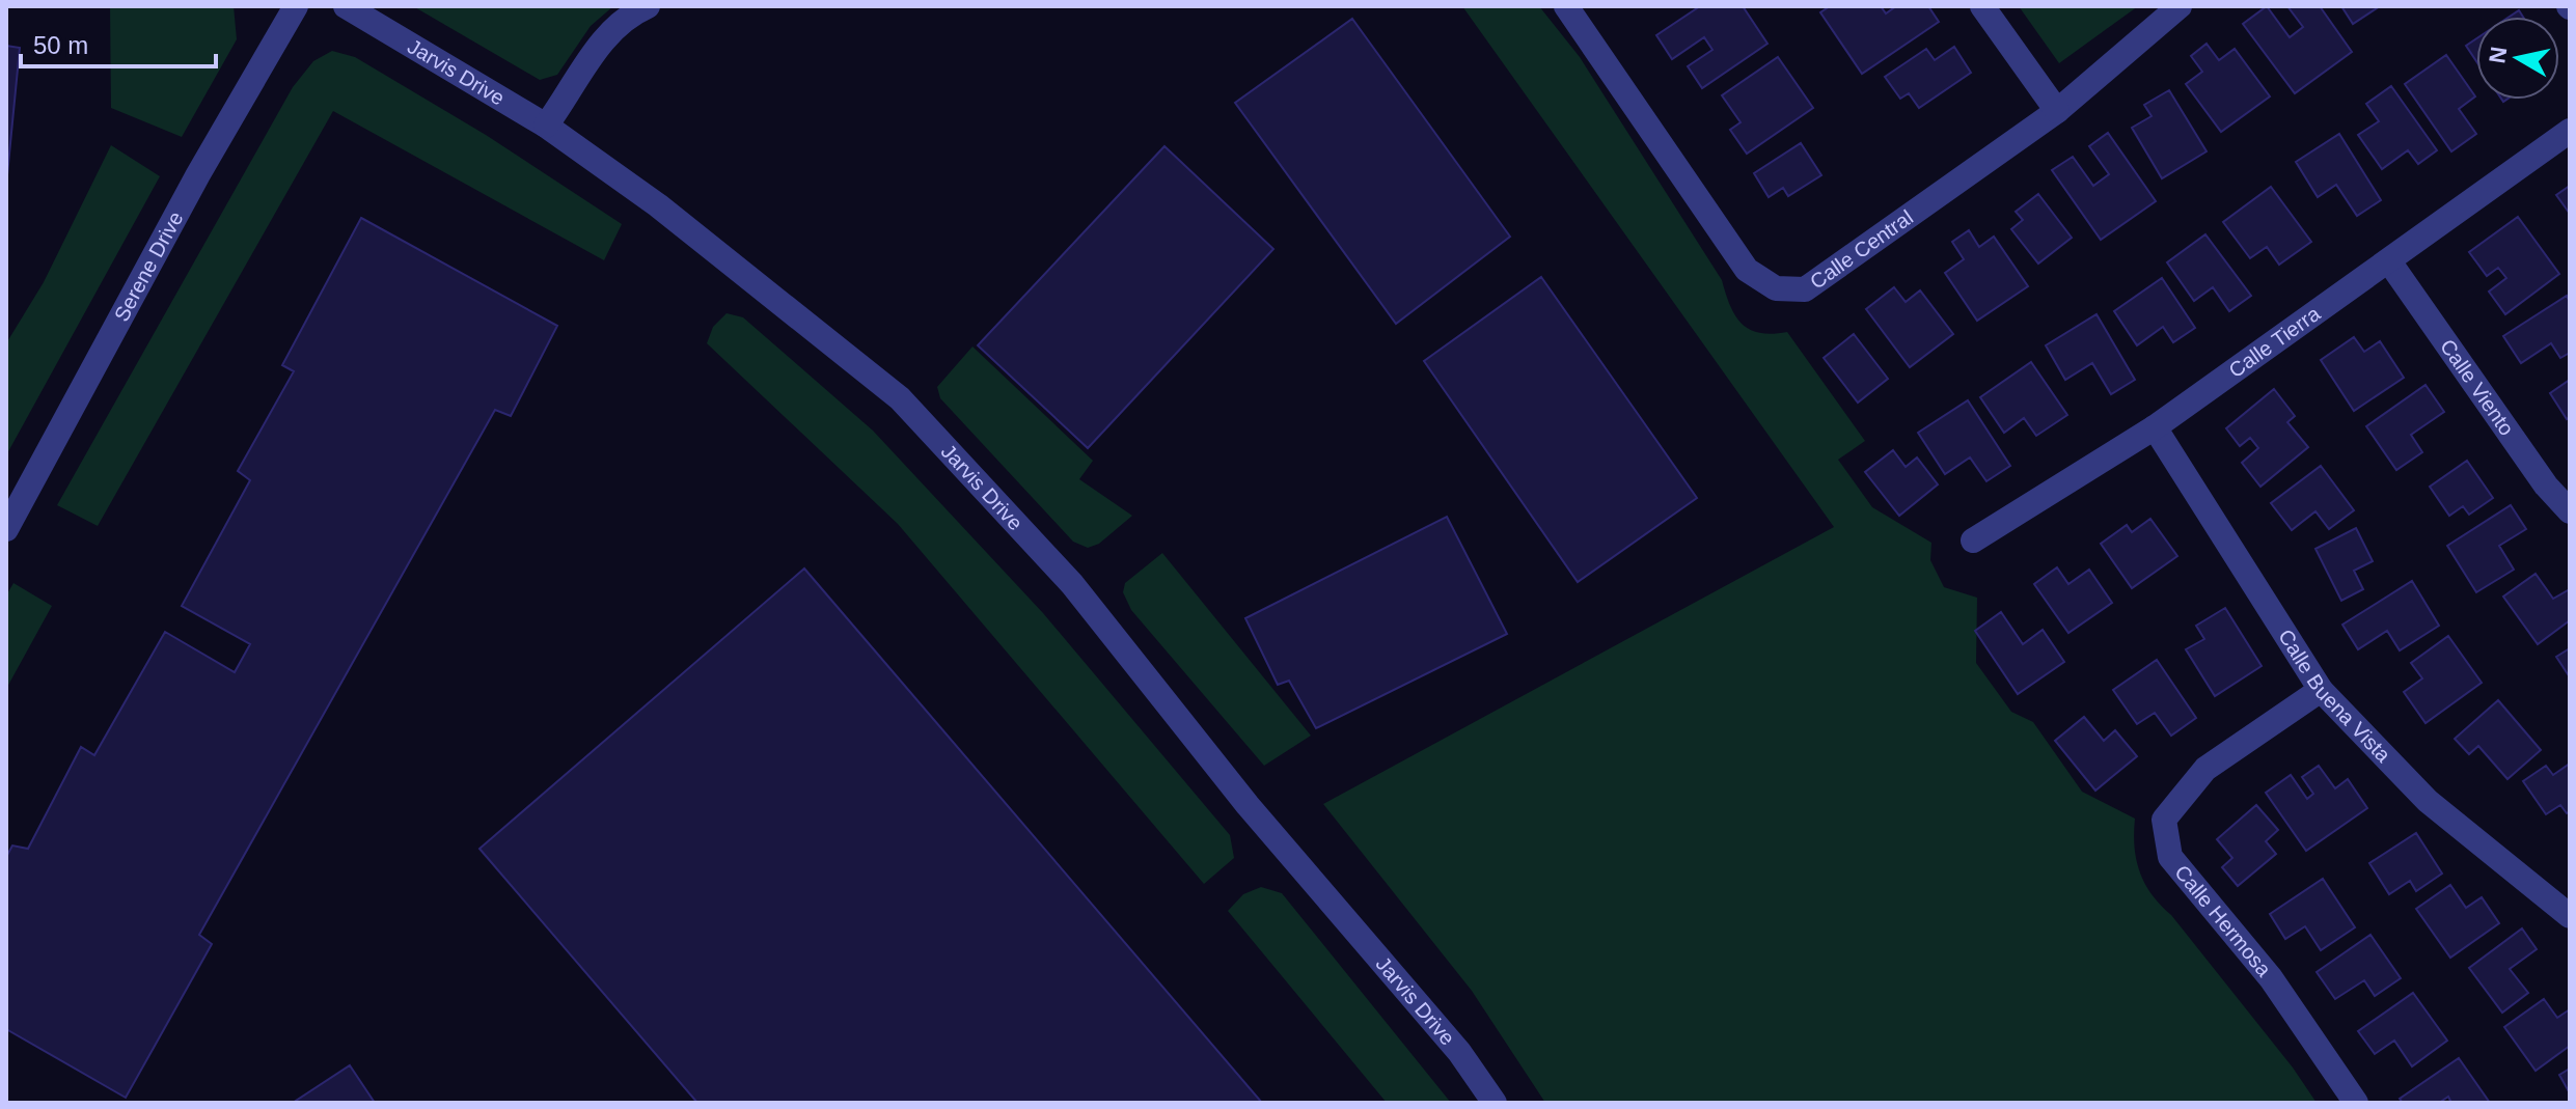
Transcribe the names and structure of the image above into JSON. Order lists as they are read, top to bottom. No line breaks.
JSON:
{"streets":{"street":["Jarvis Drive","Calle Central","Serene Drive","Calle Tierra","Calle Viento","Calle Buena Vista","Calle Hermosa"]},"crossings":[["Calle Tierra","Calle Viento"],["Calle Tierra","Calle Buena Vista"],["Calle Buena Vista","Calle Hermosa"]],"scale_bar":"50 m","north":"left"}
